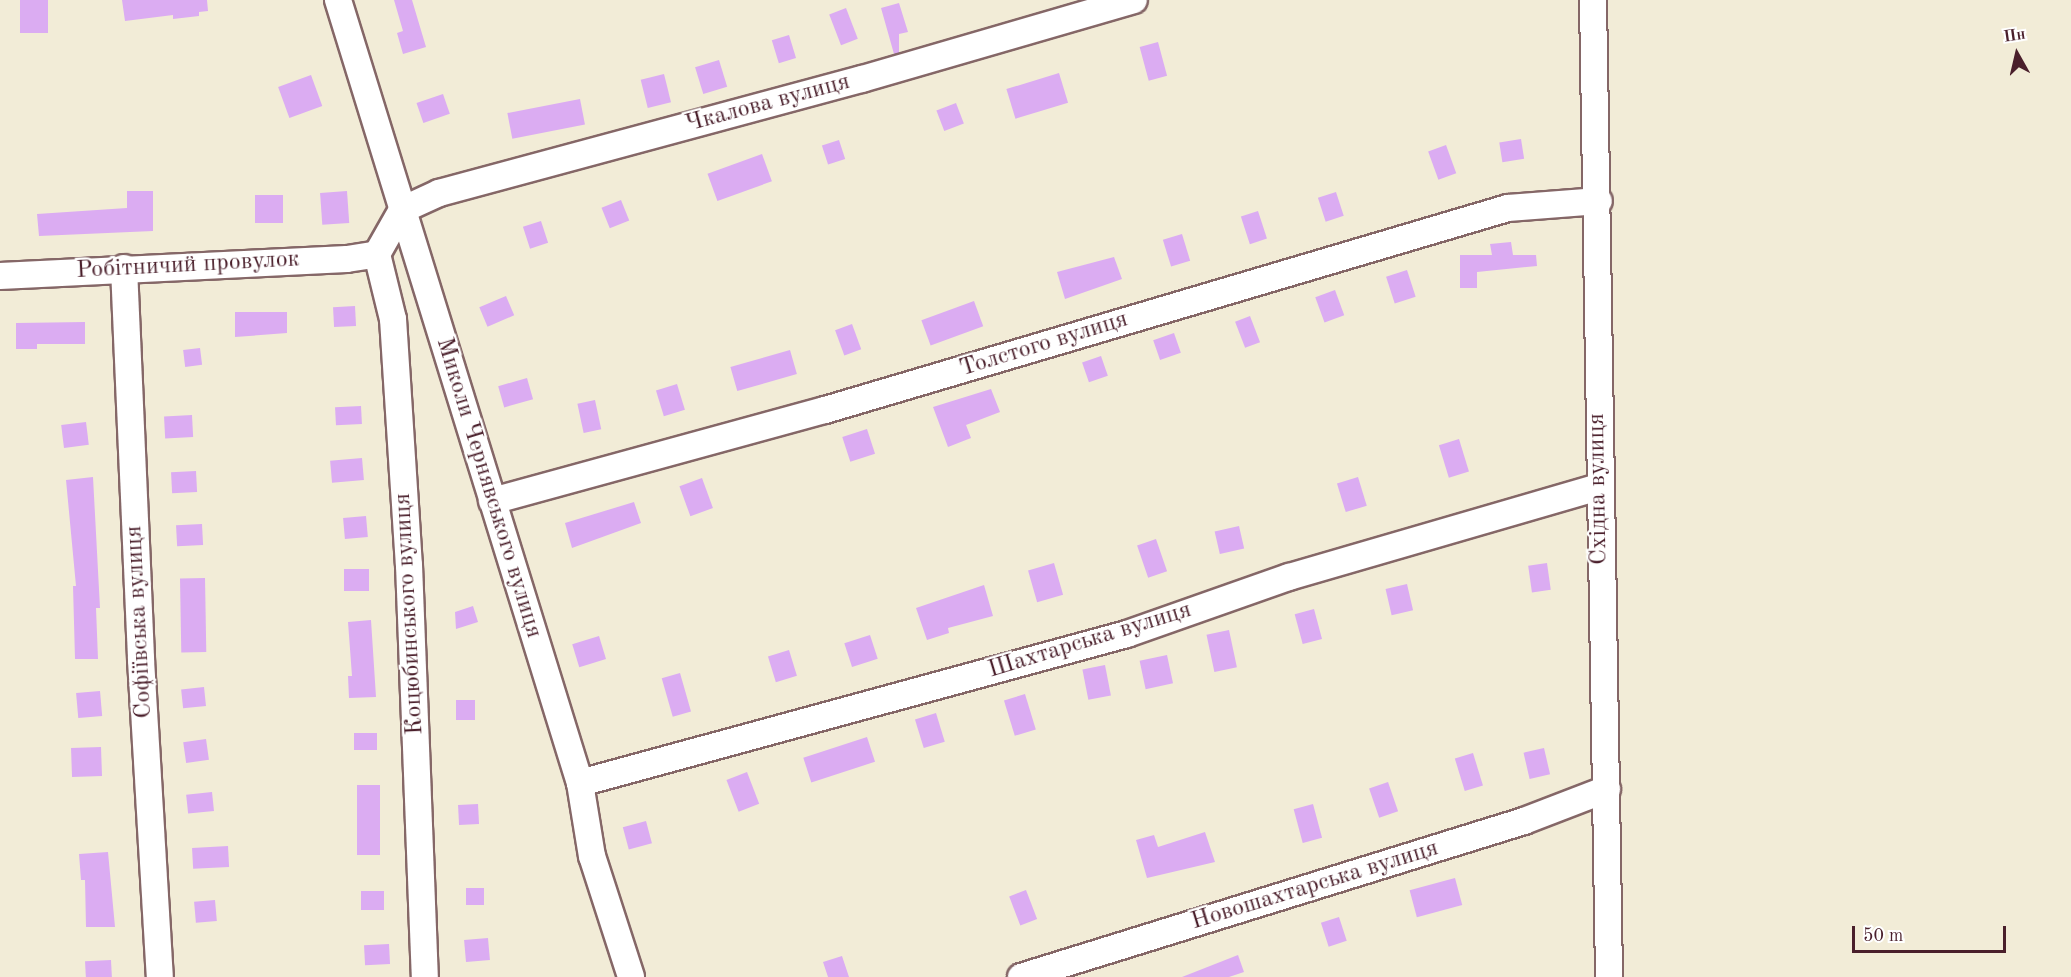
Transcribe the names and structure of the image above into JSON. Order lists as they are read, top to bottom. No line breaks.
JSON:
{"streets":{"street":["Чкалова вулиця","Робітничий провулок","Толстого вулиця","Миколи Чернявського вулиця","Східна вулиця","Коцюбинського вулиця","Софіївська вулиця","Шахтарська вулиця","Новошахтарська вулиця"]},"crossings":[["Чкалова вулиця","Миколи Чернявського вулиця"],["Робітничий провулок","Коцюбинського вулиця"],["Робітничий провулок","Софіївська вулиця"],["Толстого вулиця","Миколи Чернявського вулиця"],["Толстого вулиця","Східна вулиця"],["Миколи Чернявського вулиця","Шахтарська вулиця"],["Східна вулиця","Шахтарська вулиця"],["Східна вулиця","Новошахтарська вулиця"]],"scale_bar":"50 m","north":"top"}
